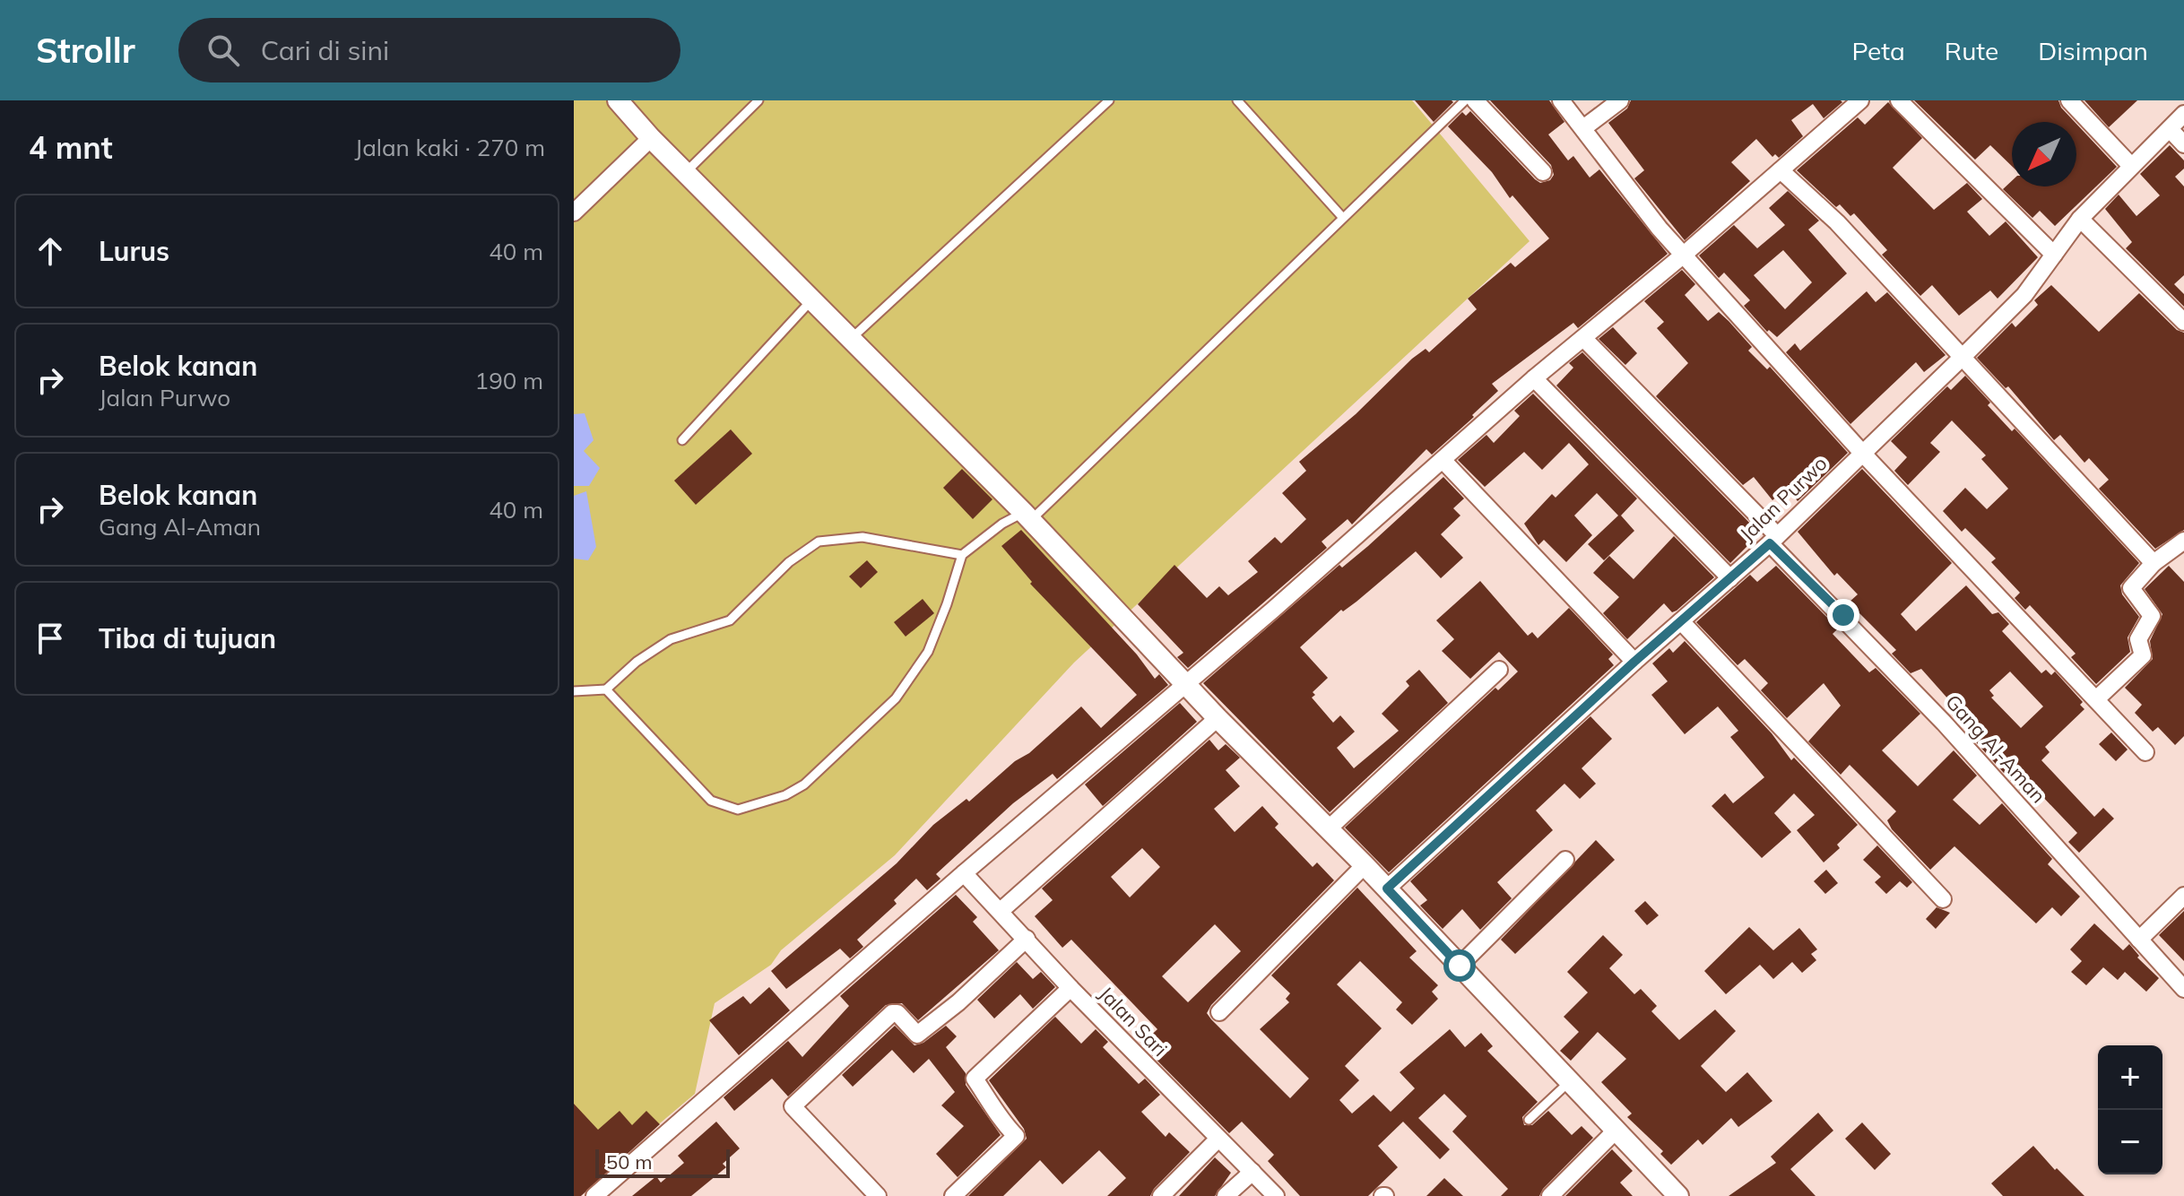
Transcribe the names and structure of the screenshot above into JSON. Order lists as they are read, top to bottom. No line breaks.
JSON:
{"streets":{"street":["Jalan Purwo","Gang Al-Aman","Jalan Sari"]},"crossings":[["Jalan Purwo","Gang Al-Aman"]],"scale_bar":"50 m","north":"bottom left","page":{"header":"Strollr","search":"Cari di sini","nav":["Peta","Rute","Disimpan"],"heading":["4 mnt","Jalan kaki · 270 m"],"list":[["Lurus","40 m"],["Belok kanan","Jalan Purwo","190 m"],["Belok kanan","Gang Al-Aman","40 m"],"Tiba di tujuan"],"map_buttons":["+","−"],"scale":"50 m"}}
